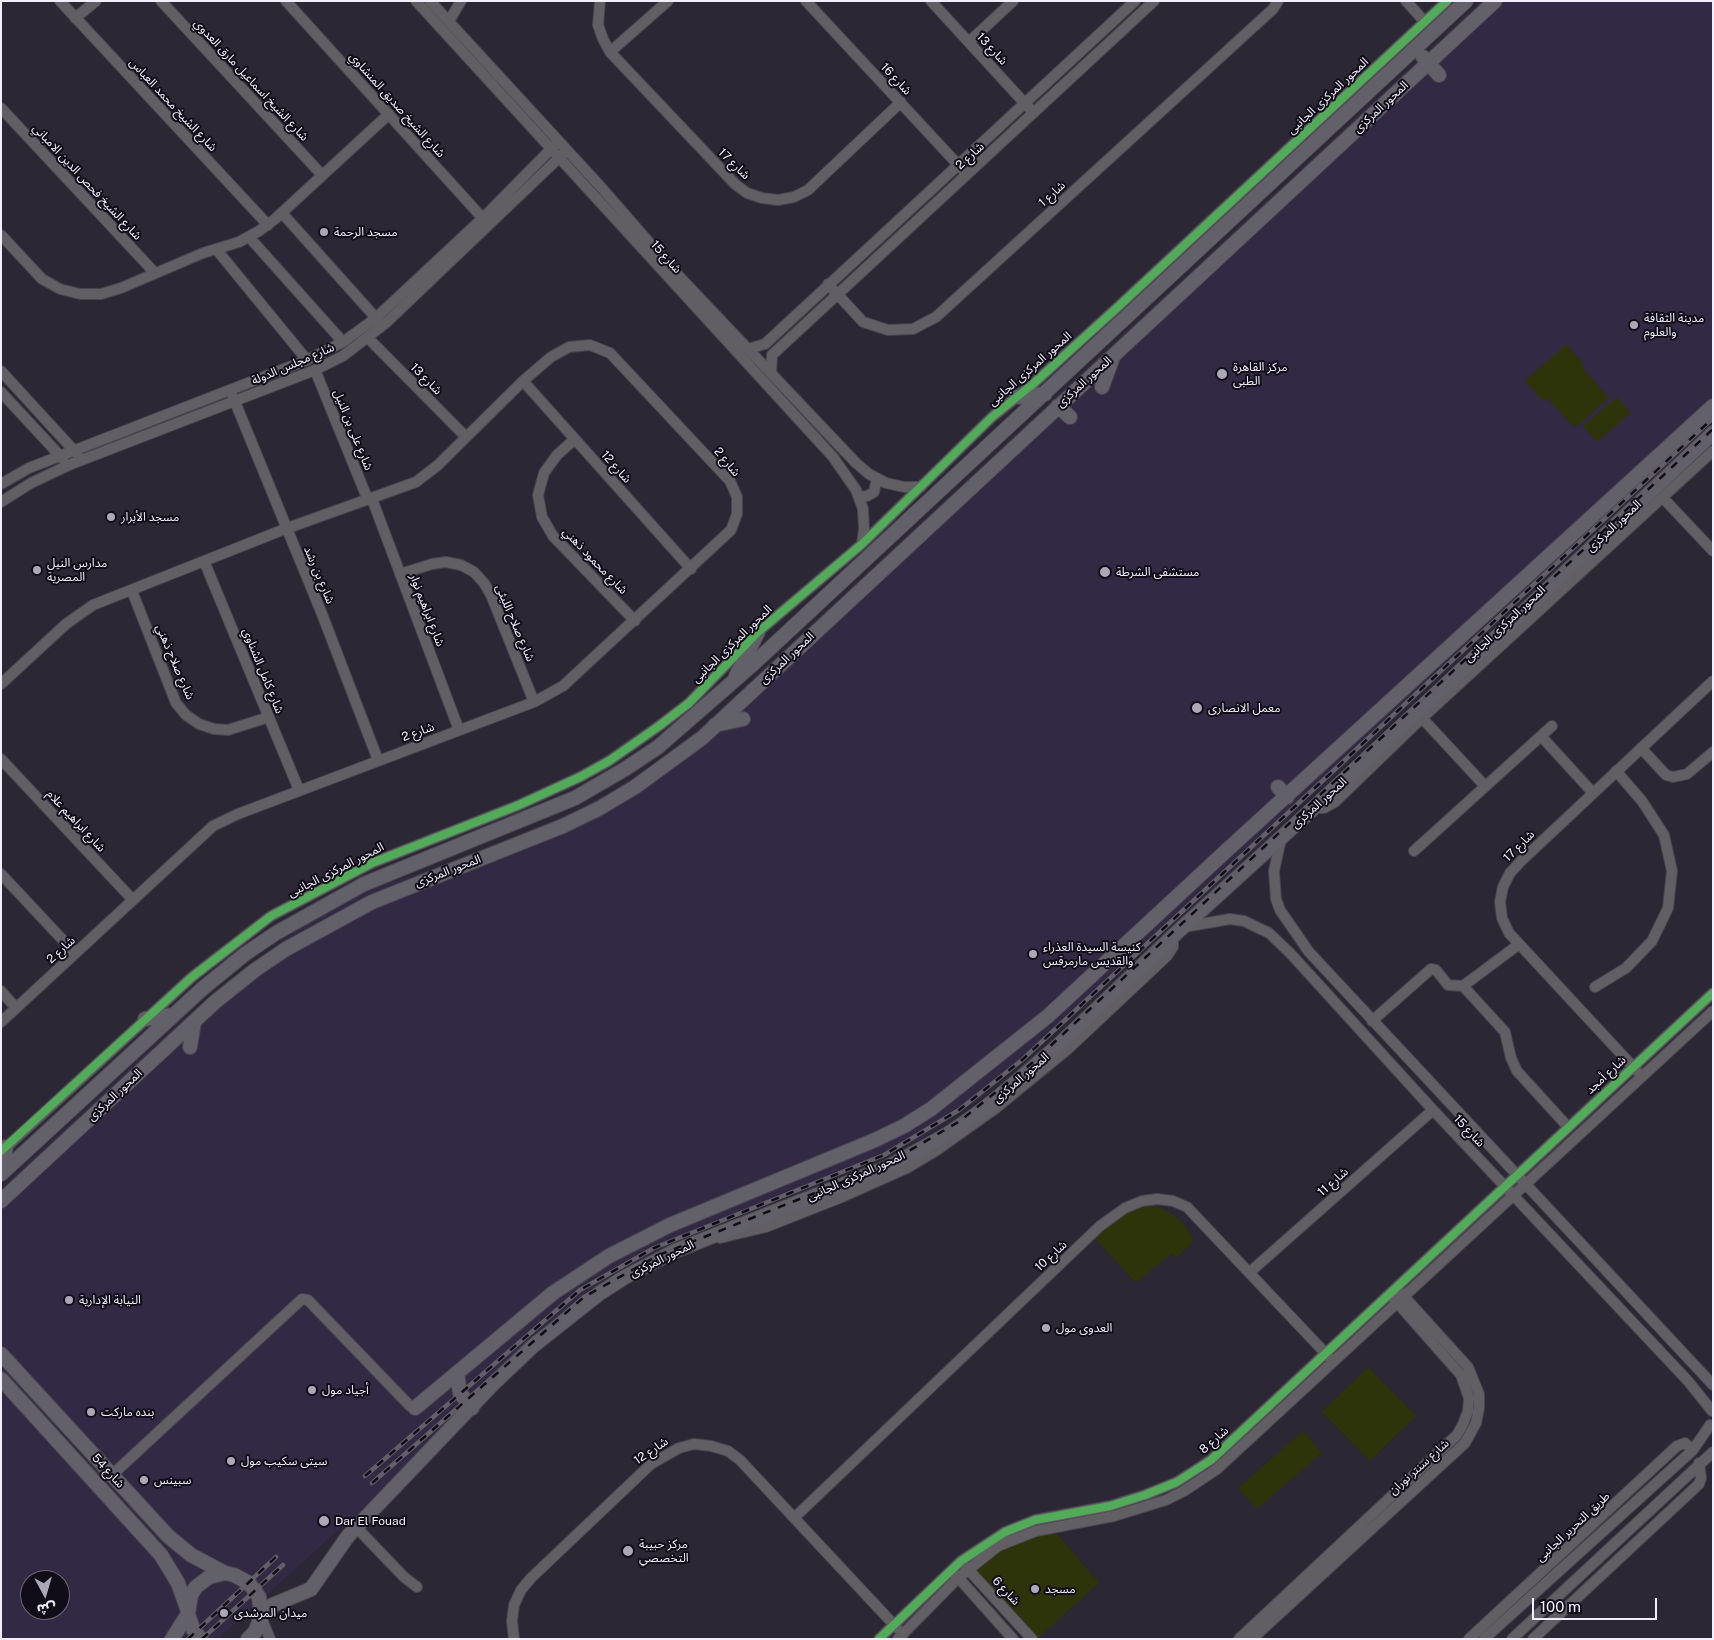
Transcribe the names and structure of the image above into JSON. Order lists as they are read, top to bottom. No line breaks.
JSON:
{"streets":{"main road":["المحور المركزى","شارع 54"],"street":["شارع 13","شارع 16","شارع الشيخ اسماعيل مارق العدوي","المحور المركزى الجانبى","شارع الشيخ محمد العباس","شارع الشيخ صديق المنشاوي","شارع 2","شارع 17","شارع الشيخ فحص الدين الامباني","شارع 1","شارع 15","شارع مجلس الدولة","شارع على بن النيل","شارع 12","شارع محمود ذهني","شارع بن رشد","شارع ابراهيم نوار","شارع صلاح الليثى","شارع صلاح ذهني","شارع كامل الشناوي","شارع ابراهيم علام","شارع أمجد","شارع 11","شارع 10","شارع 8","شارع سنتر نوران","طريق التحرير الجانبى","شارع 6"]},"crossings":[["شارع 13","شارع 2"],["شارع 13","شارع مجلس الدولة"],["شارع 16","شارع 2"],["شارع 16","شارع 17"],["المحور المركزى الجانبى","المحور المركزى"],["المحور المركزى الجانبى","شارع 15"],["شارع الشيخ صديق المنشاوي","شارع مجلس الدولة"],["المحور المركزى","شارع 15"],["شارع 2","شارع 1"],["شارع 2","شارع 15"],["شارع 2","شارع على بن النيل"],["شارع 2","شارع 12"],["شارع 2","شارع محمود ذهني"],["شارع 2","شارع بن رشد"],["شارع 2","شارع ابراهيم نوار"],["شارع 2","شارع صلاح الليثى"],["شارع 2","شارع صلاح ذهني"],["شارع 2","شارع كامل الشناوي"],["شارع 2","شارع ابراهيم علام"],["شارع 17","شارع أمجد"],["شارع 15","شارع مجلس الدولة"],["شارع 15","شارع أمجد"],["شارع 15","شارع 11"],["شارع 15","شارع 8"],["شارع مجلس الدولة","شارع على بن النيل"],["شارع مجلس الدولة","شارع بن رشد"],["شارع على بن النيل","شارع ابراهيم نوار"],["شارع 12","شارع محمود ذهني"],["شارع 12","شارع 10"],["شارع 12","شارع 8"],["شارع ابراهيم نوار","شارع صلاح الليثى"],["شارع صلاح ذهني","شارع كامل الشناوي"],["شارع أمجد","شارع 8"],["شارع 11","شارع 10"],["شارع 10","شارع 8"],["شارع 8","شارع سنتر نوران"],["شارع 8","شارع 6"]],"places":["مسجد الرحمة","مدينة الثقافة والعلوم","مركز القاهرة الطبى","مسجد الأبرار","مدارس النيل المصرية","مستشفى الشرطة","معمل الانصارى","كنيسة السيدة العذراء والقديس مارمرقس","النيابة الإدارية","العدوى مول","أجياد مول","بنده ماركت","سيتى سكيب مول","سبينس","Dar El Fouad","مركز حبيبة التخصصي","مسجد","ميدان المرشدى"],"scale_bar":"100 m","north":"bottom"}
